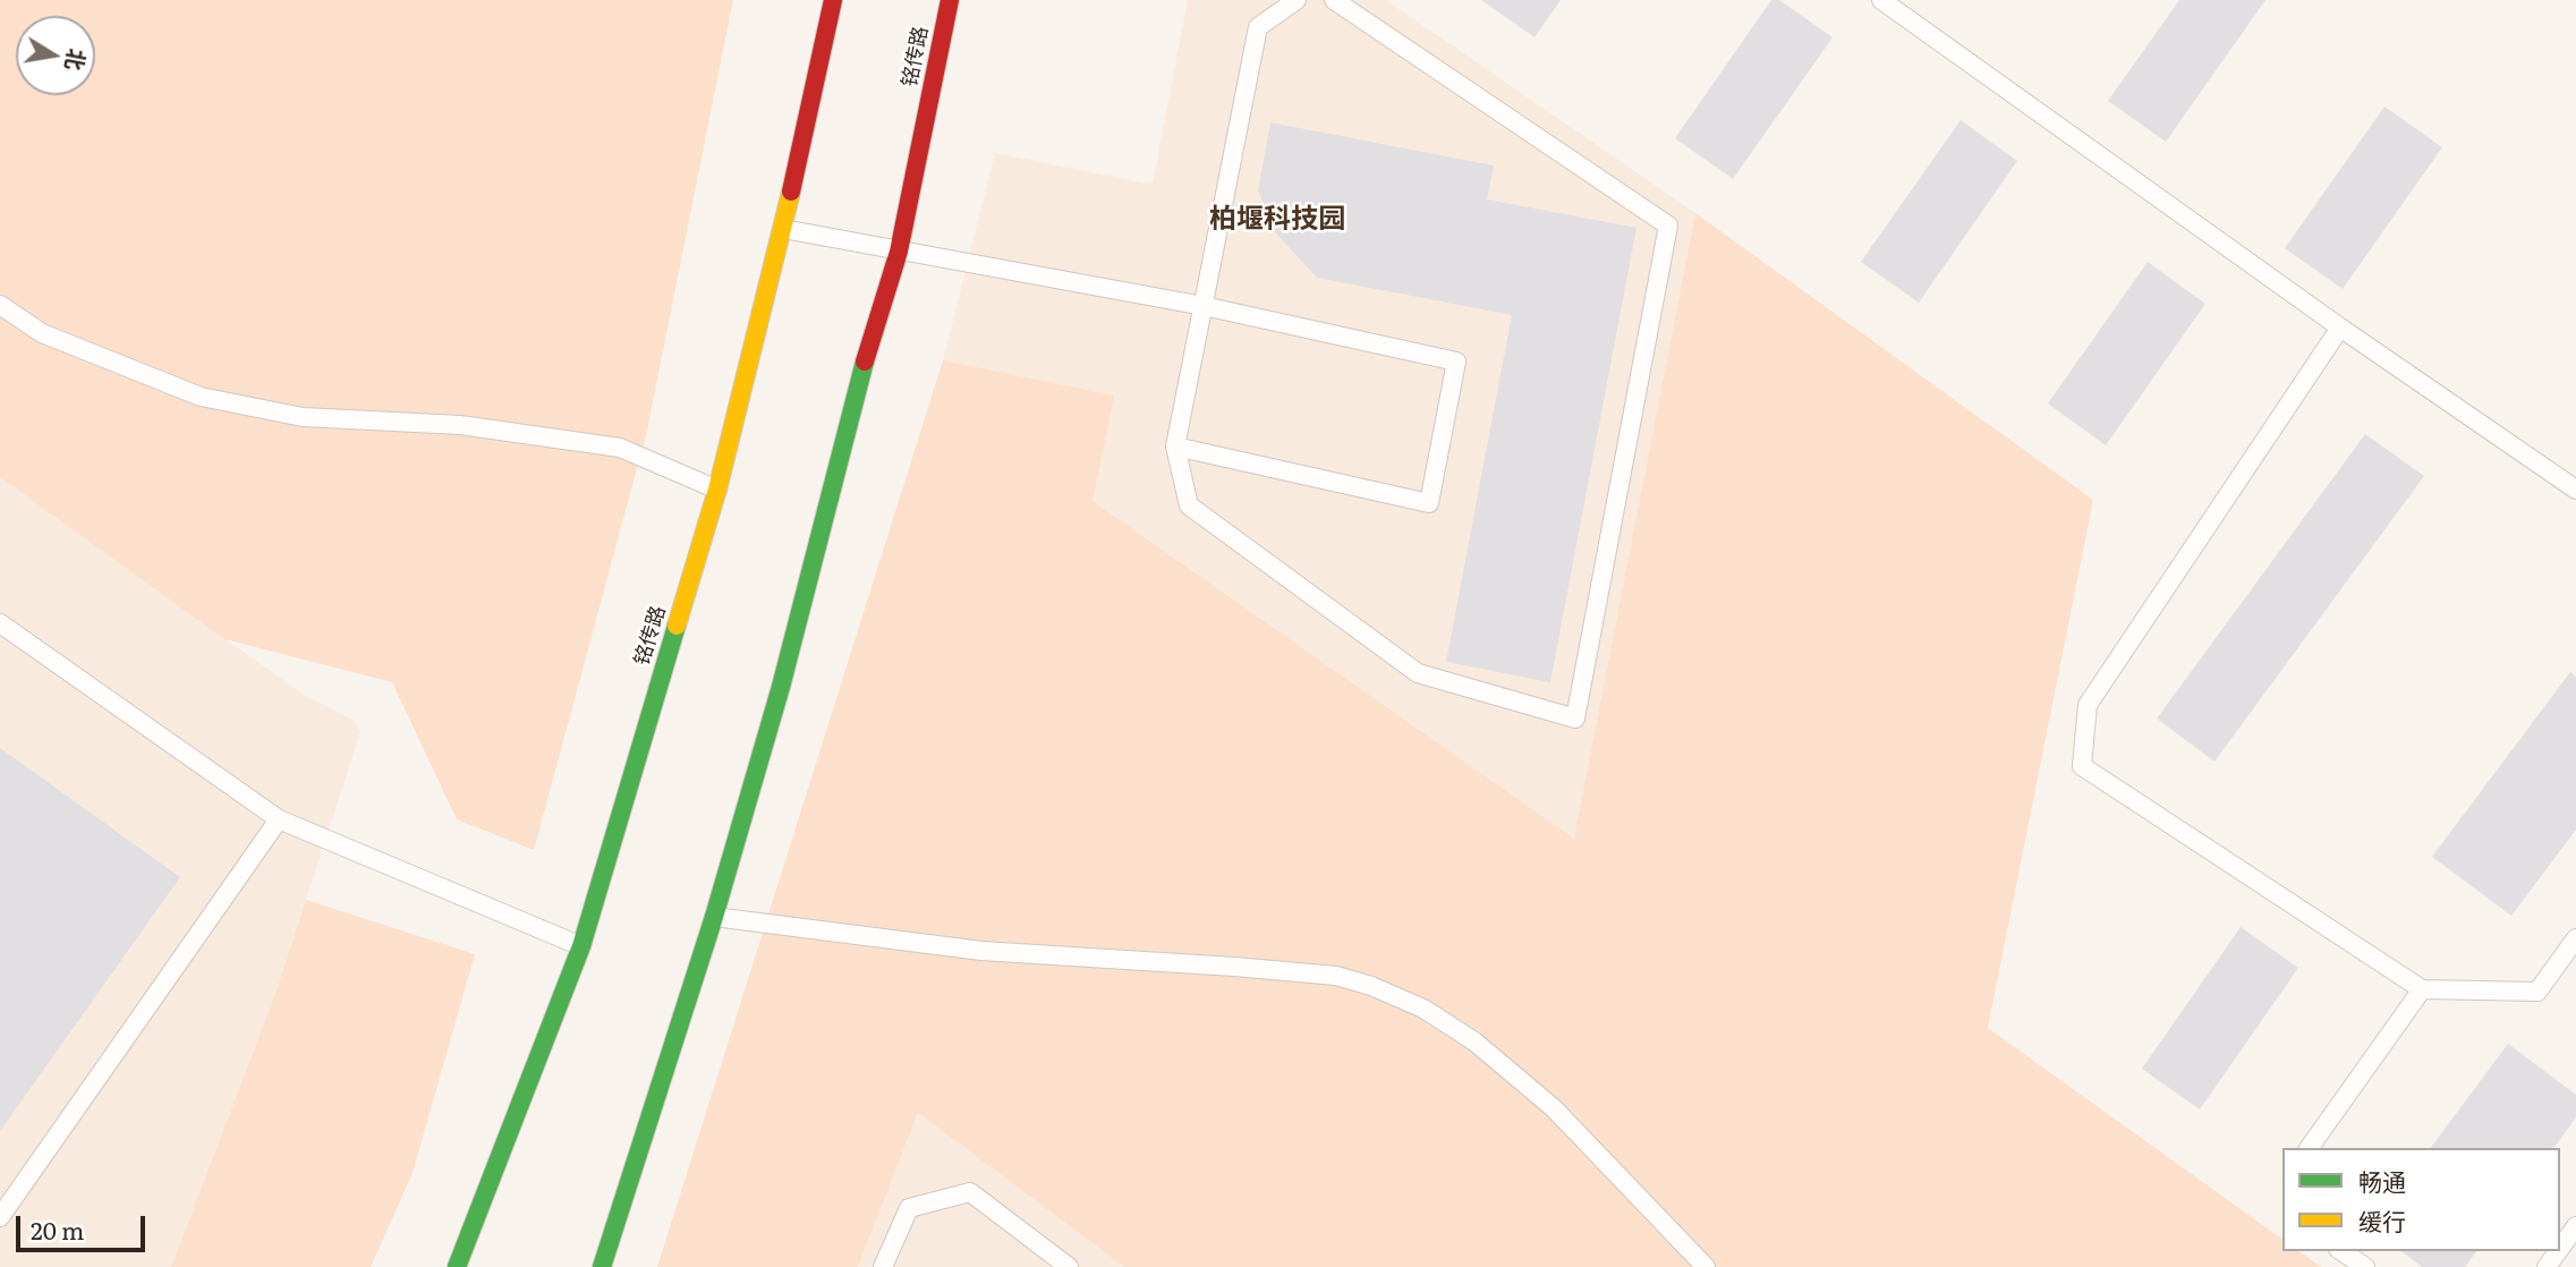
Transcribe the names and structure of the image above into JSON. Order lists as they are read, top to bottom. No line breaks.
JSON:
{"streets":{"main road":["铭传路"]},"districts":["柏堰科技园"],"legend":["畅通","缓行"],"scale_bar":"20 m","north":"right"}
